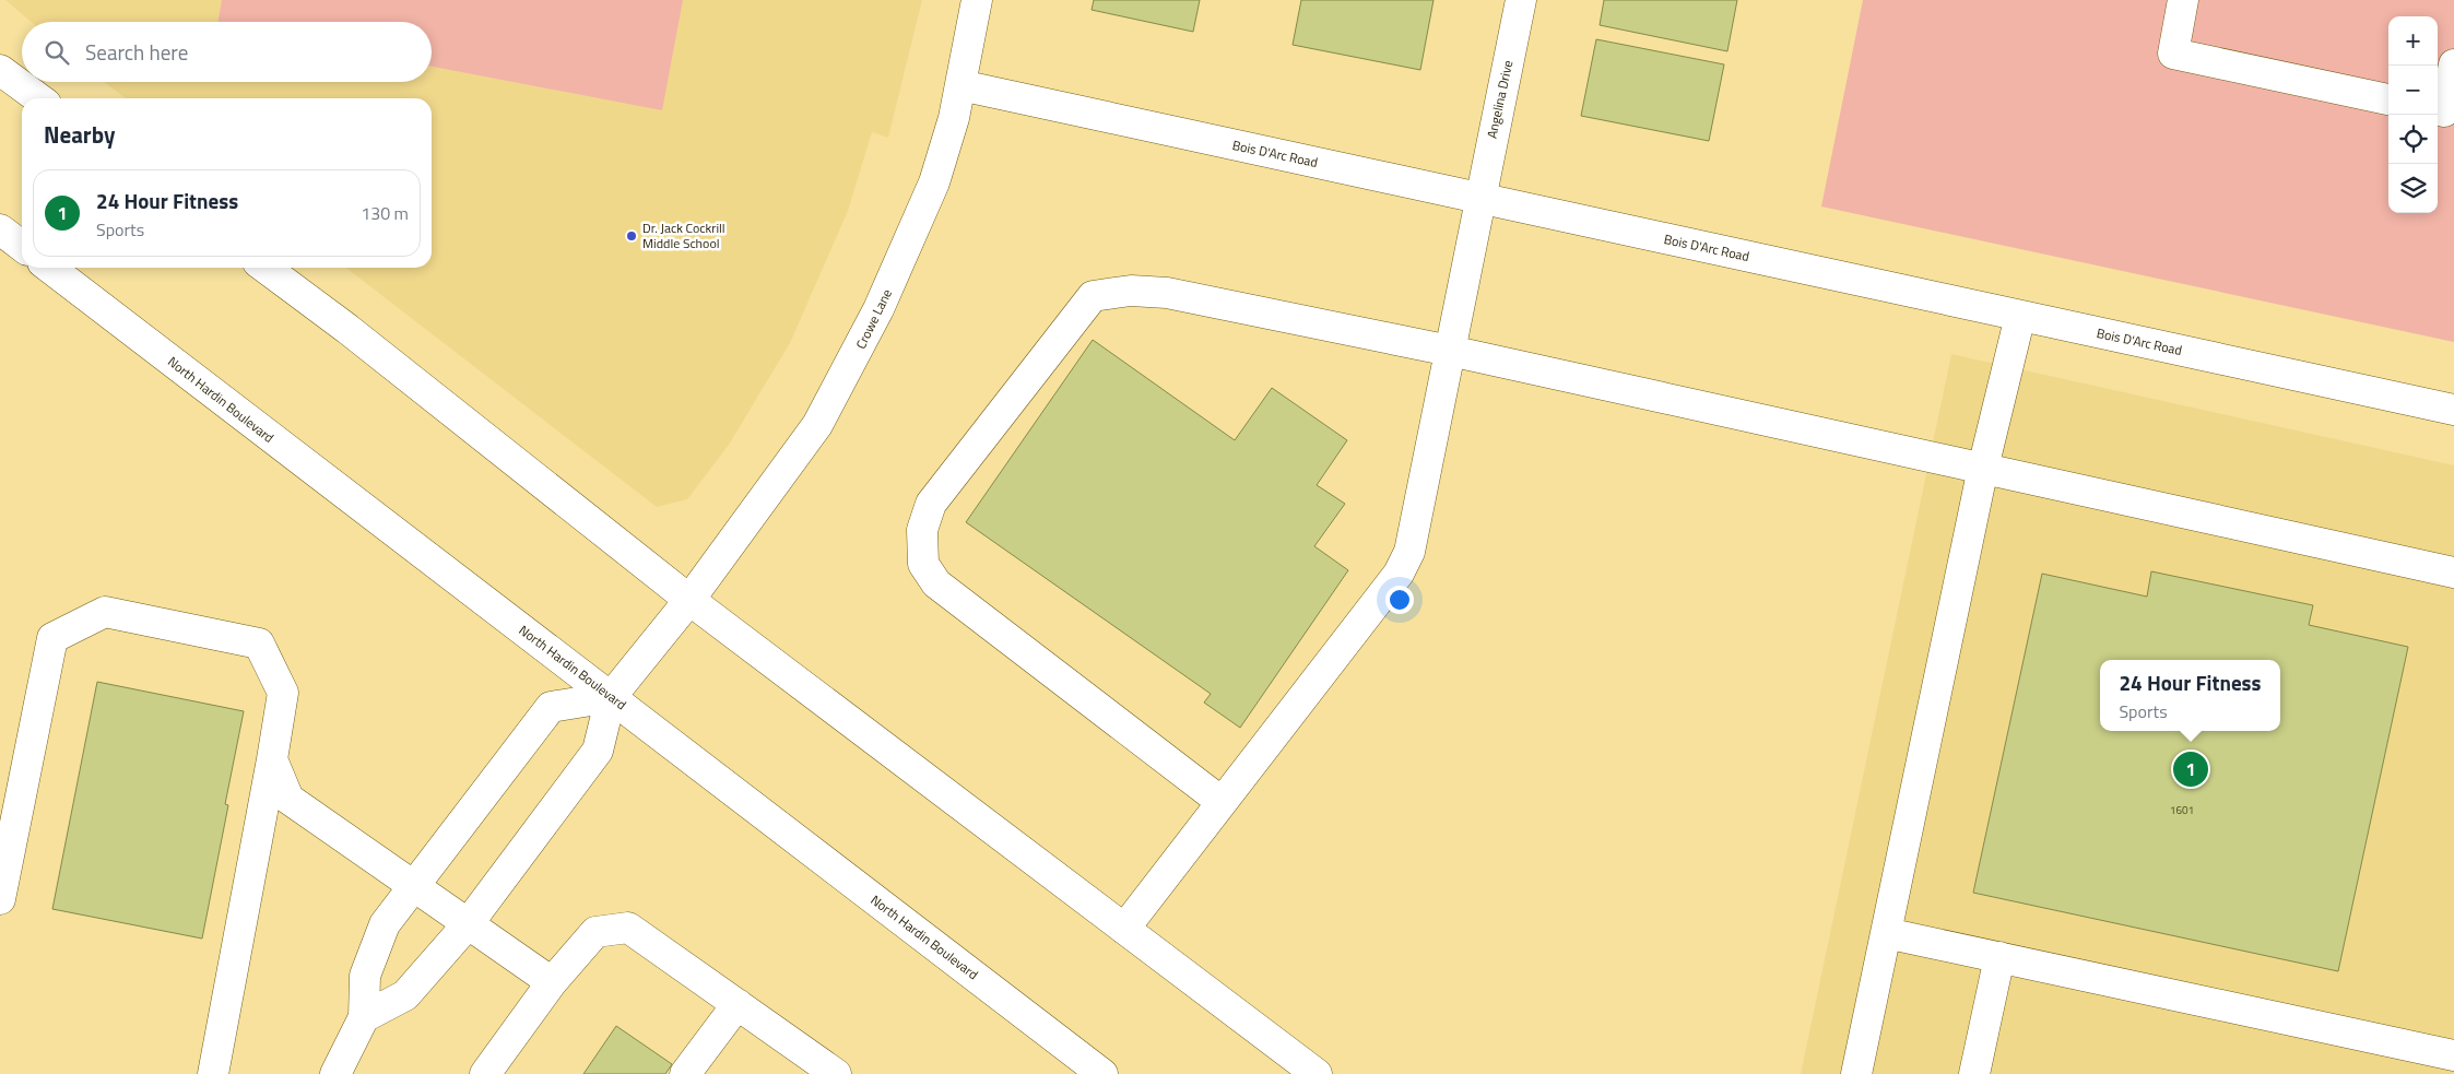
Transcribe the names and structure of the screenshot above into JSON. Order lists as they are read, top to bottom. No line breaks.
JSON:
{"streets":{"main road":["Angelina Drive","Bois D'Arc Road","Crowe Lane","North Hardin Boulevard"]},"crossings":[["Angelina Drive","Bois D'Arc Road"],["Bois D'Arc Road","Crowe Lane"],["Crowe Lane","North Hardin Boulevard"]],"places":["Dr. Jack Cockrill Middle School"],"house_numbers":["1601"],"page":{"map_buttons":["+","−"],"search":"Search here","heading":"Nearby","list":[{"mark":"1","name":"24 Hour Fitness","note":"Sports","value":"130 m"}],"popup":["24 Hour Fitness","Sports"],"pins":"1"}}
